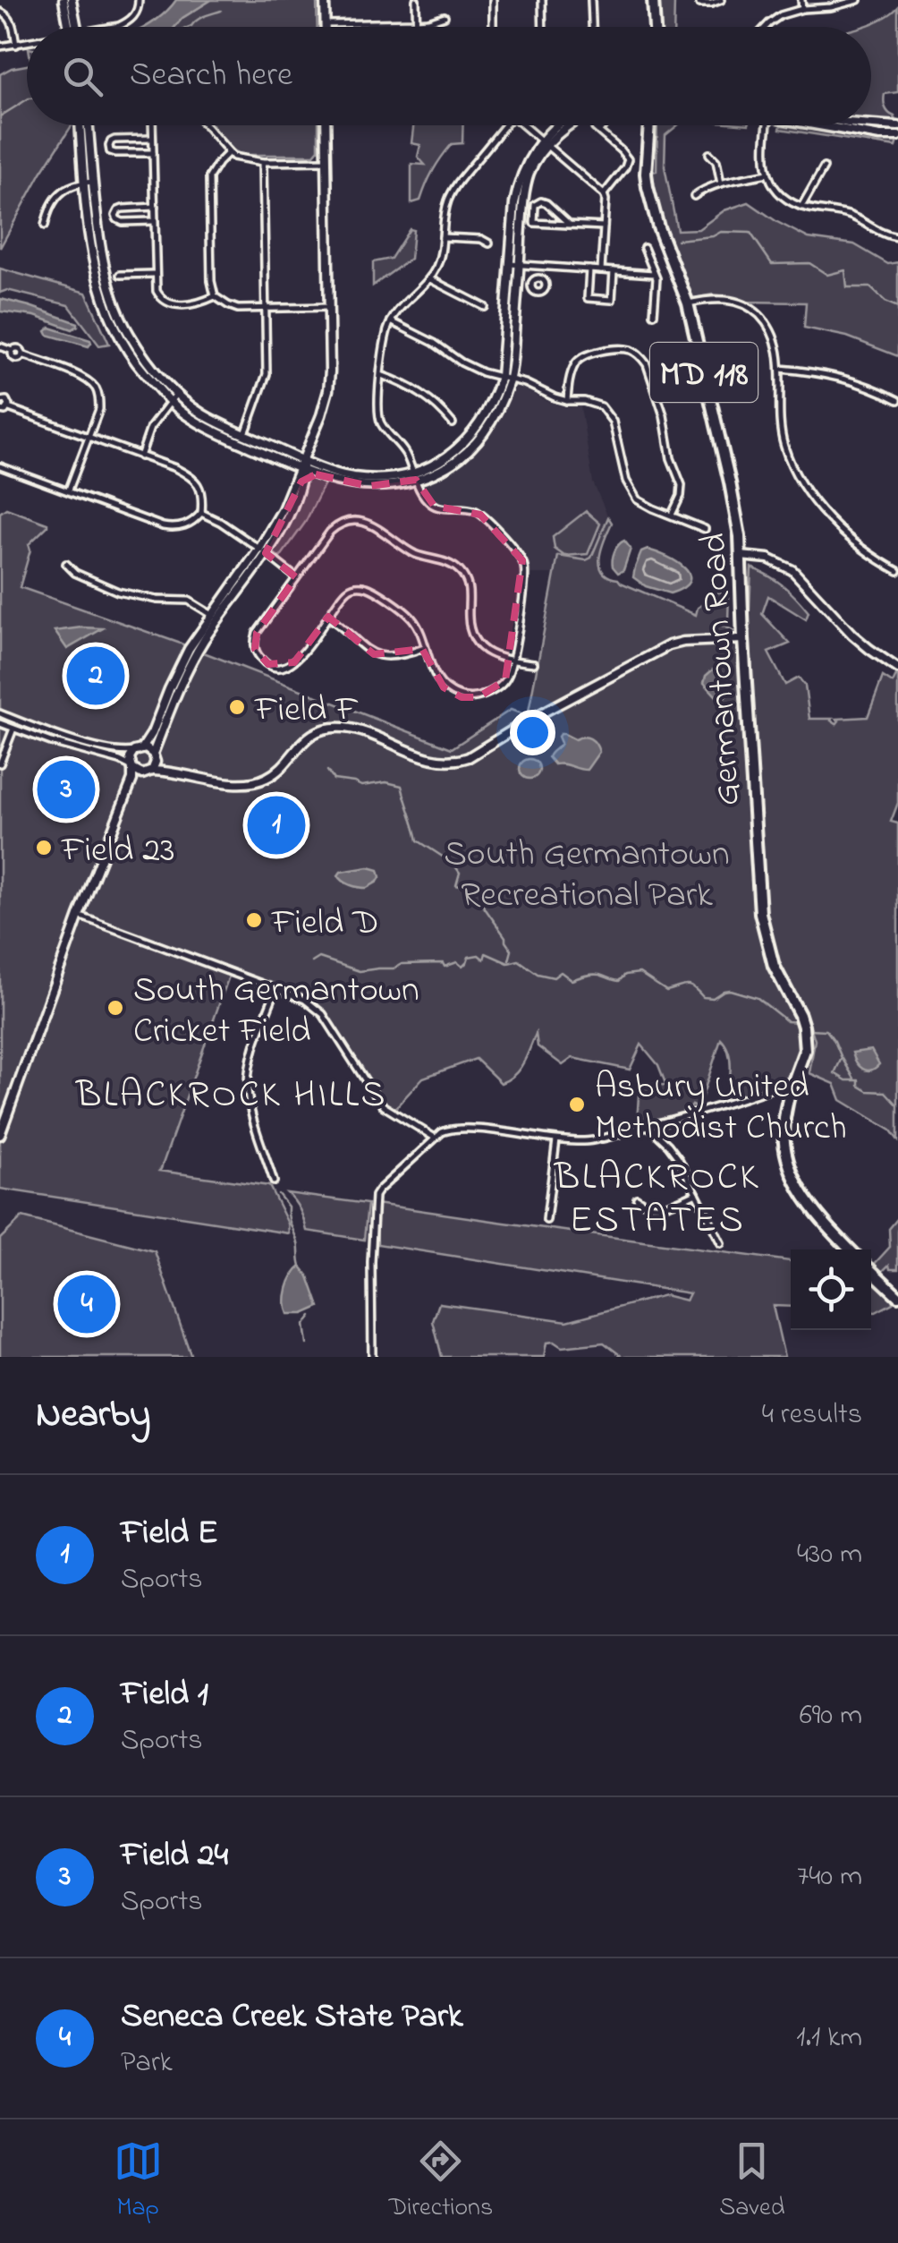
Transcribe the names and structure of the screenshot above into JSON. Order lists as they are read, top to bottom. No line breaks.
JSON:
{"streets":{"main road":["MD 118","Germantown Road"]},"districts":["BLACKROCK HILLS","BLACKROCK ESTATES"],"parks":["South Germantown Recreational Park"],"places":["Field F","Field 23","Field D","South Germantown Cricket Field","Asbury United Methodist Church"],"page":{"search":"Search here","pins":["2","3","1","4"],"heading":["Nearby","4 results"],"list":[{"mark":"1","name":"Field E","note":"Sports","value":"430 m"},{"mark":"2","name":"Field 1","note":"Sports","value":"690 m"},{"mark":"3","name":"Field 24","note":"Sports","value":"740 m"},{"mark":"4","name":"Seneca Creek State Park","note":"Park","value":"1.1 km"}],"nav":["Map","Directions","Saved"]}}
